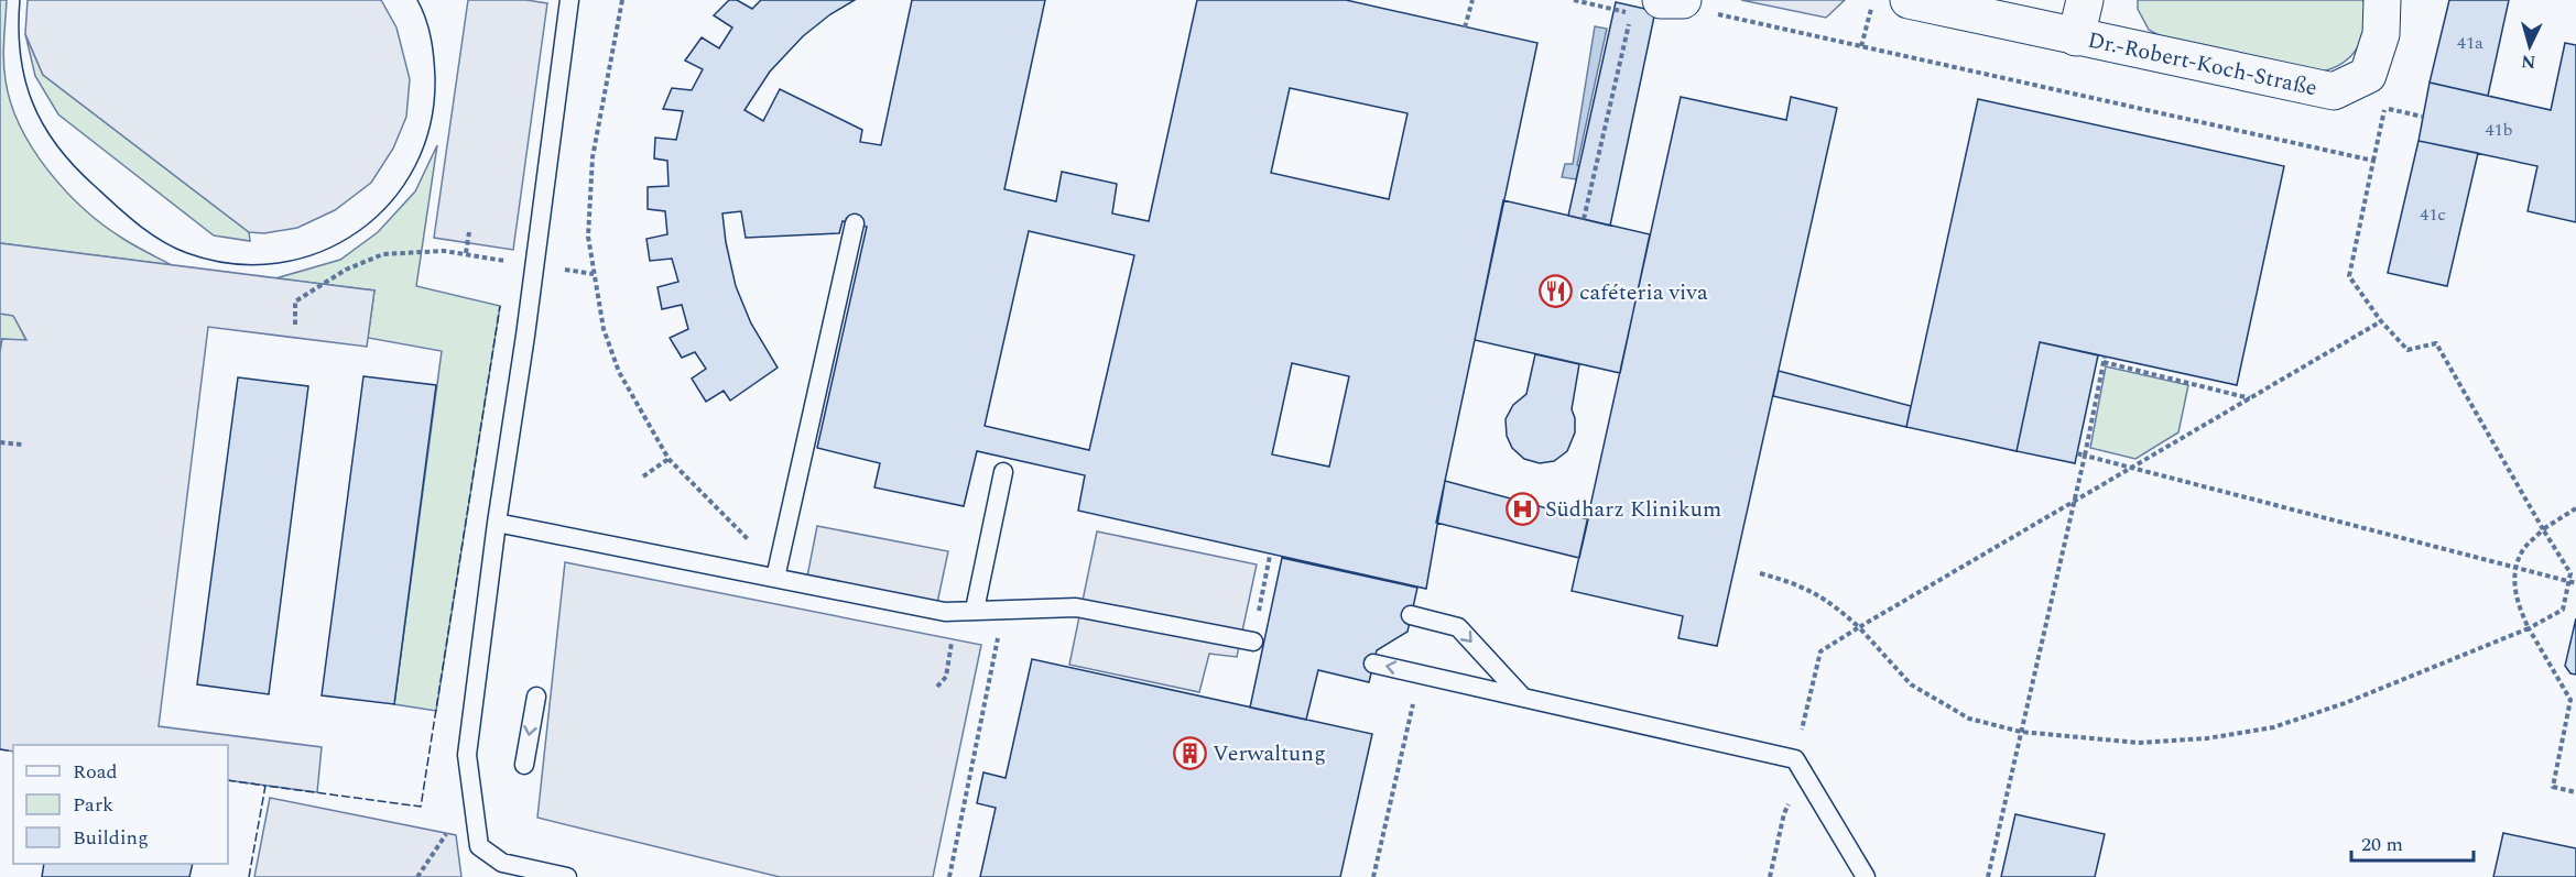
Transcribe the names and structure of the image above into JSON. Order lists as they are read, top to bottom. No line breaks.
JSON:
{"streets":{"street":["Dr.-Robert-Koch-Straße"]},"places":{"restaurant":["caféteria viva"],"hospital":["Südharz Klinikum"],"building":["Verwaltung"]},"house_numbers":["41a","41b","41c"],"legend":["Road","Park","Building"],"scale_bar":"20 m","north":"bottom"}
